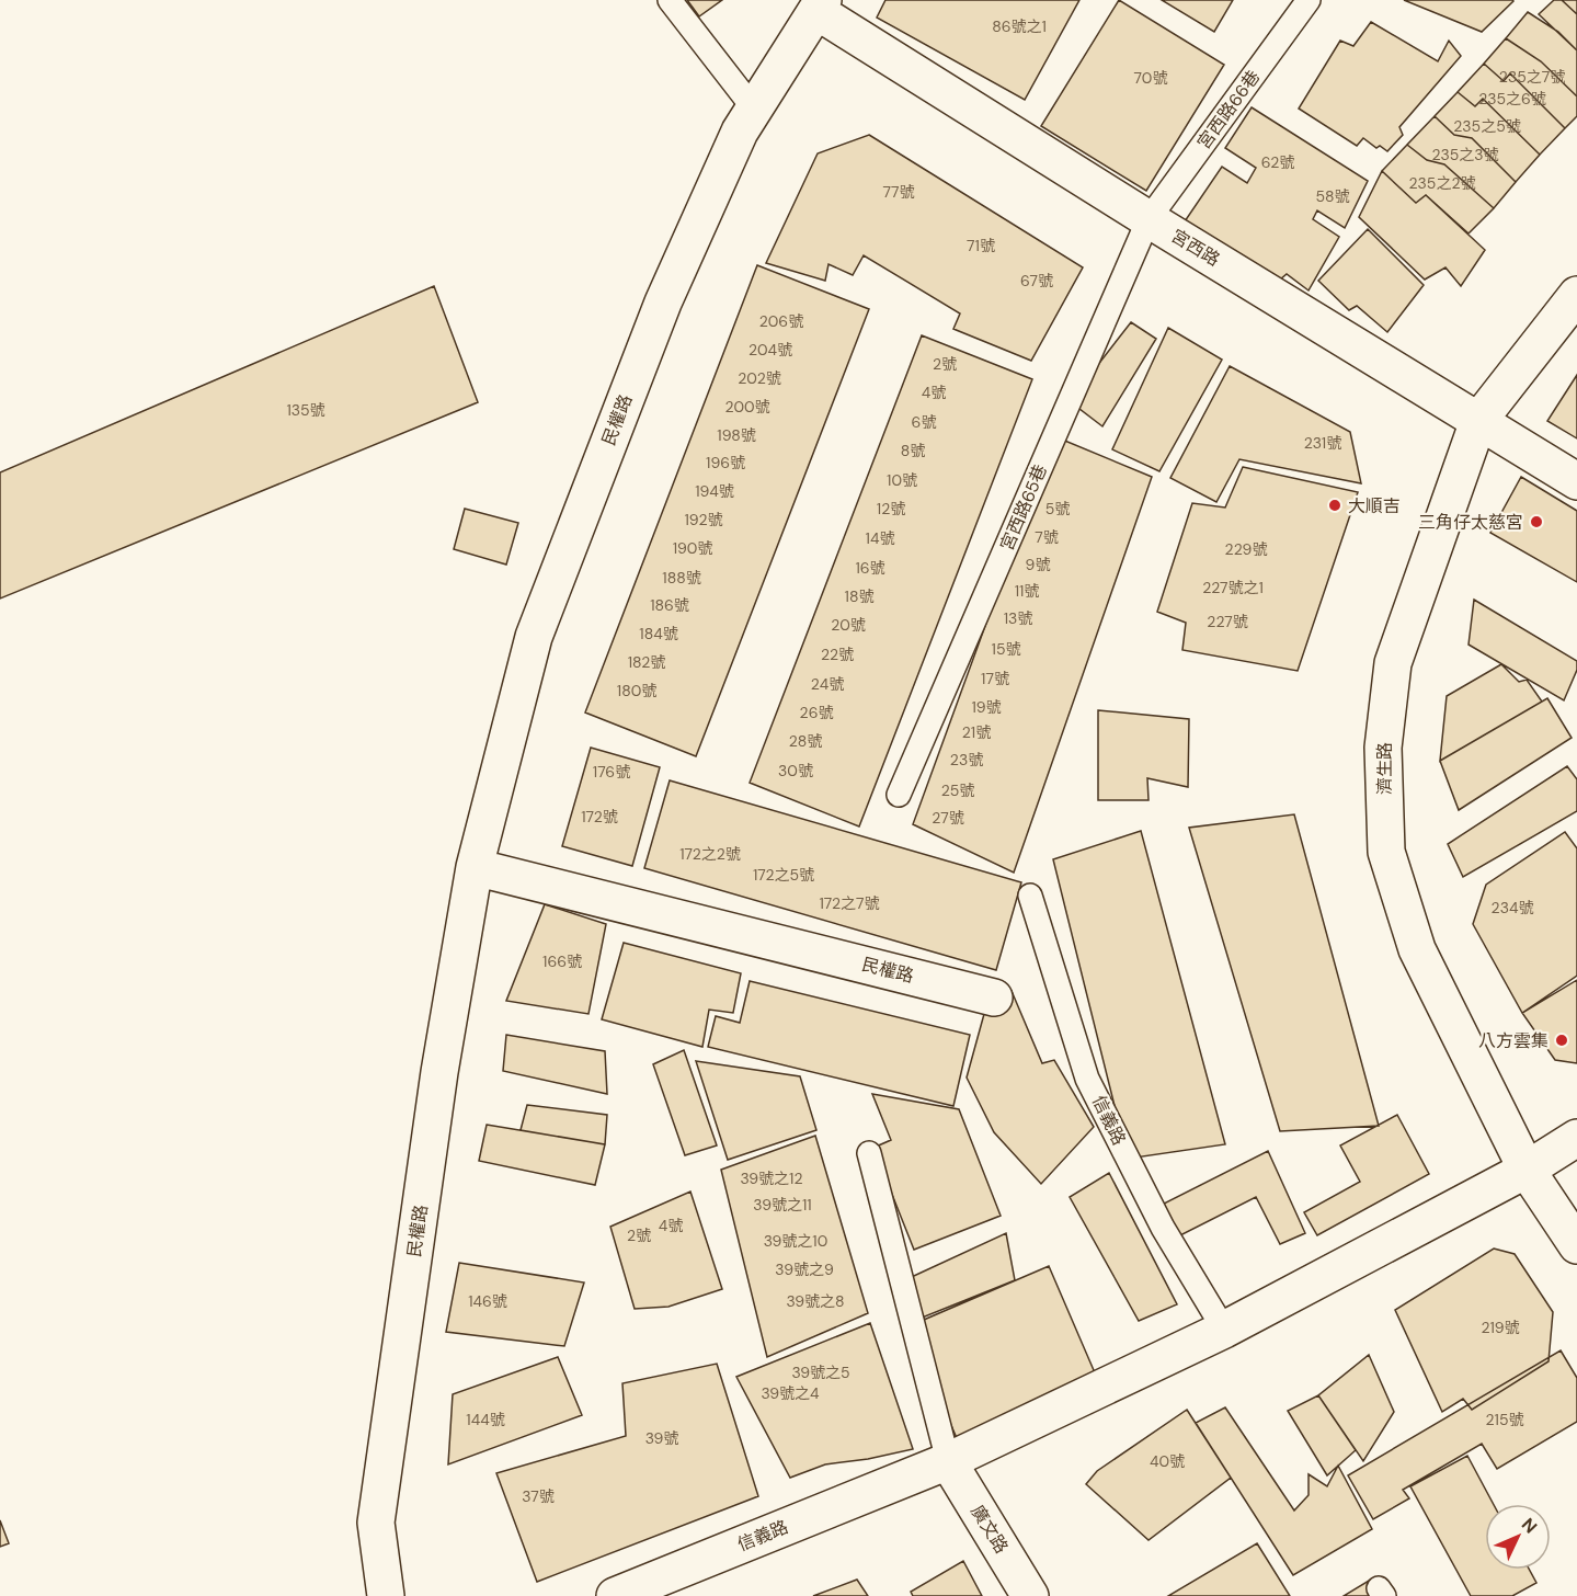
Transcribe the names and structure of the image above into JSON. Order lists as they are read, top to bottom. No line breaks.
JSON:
{"streets":{"street":["宮西路","民權路","濟生路","信義路","廣文路"],"lane":["宮西路66巷","宮西路65巷"]},"crossings":[["宮西路66巷","宮西路"],["宮西路66巷","宮西路65巷"],["宮西路","民權路"],["宮西路","宮西路65巷"],["宮西路","濟生路"],["濟生路","信義路"],["信義路","廣文路"]],"places":["大順吉","三角仔太慈宮","八方雲集"],"house_numbers":["86號之1","235之7號","70號","235之6號","235之5號","235之3號","62號","235之2號","77號","58號","71號","67號","206號","204號","2號","202號","4號","200號","135號","6號","198號","231號","8號","196號","10號","194號","12號","5號","192號","7號","14號","190號","229號","9號","16號","188號","227號之1","11號","18號","186號","13號","227號","20號","184號","15號","22號","182號","17號","24號","180號","19號","26號","21號","28號","23號","30號","176號","25號","172號","27號","172之2號","172之5號","172之7號","234號","166號","39號之12","39號之11","4號","2號","39號之10","39號之9","146號","39號之8","219號","39號之5","39號之4","144號","215號","39號","40號","37號"],"north":"top right"}
